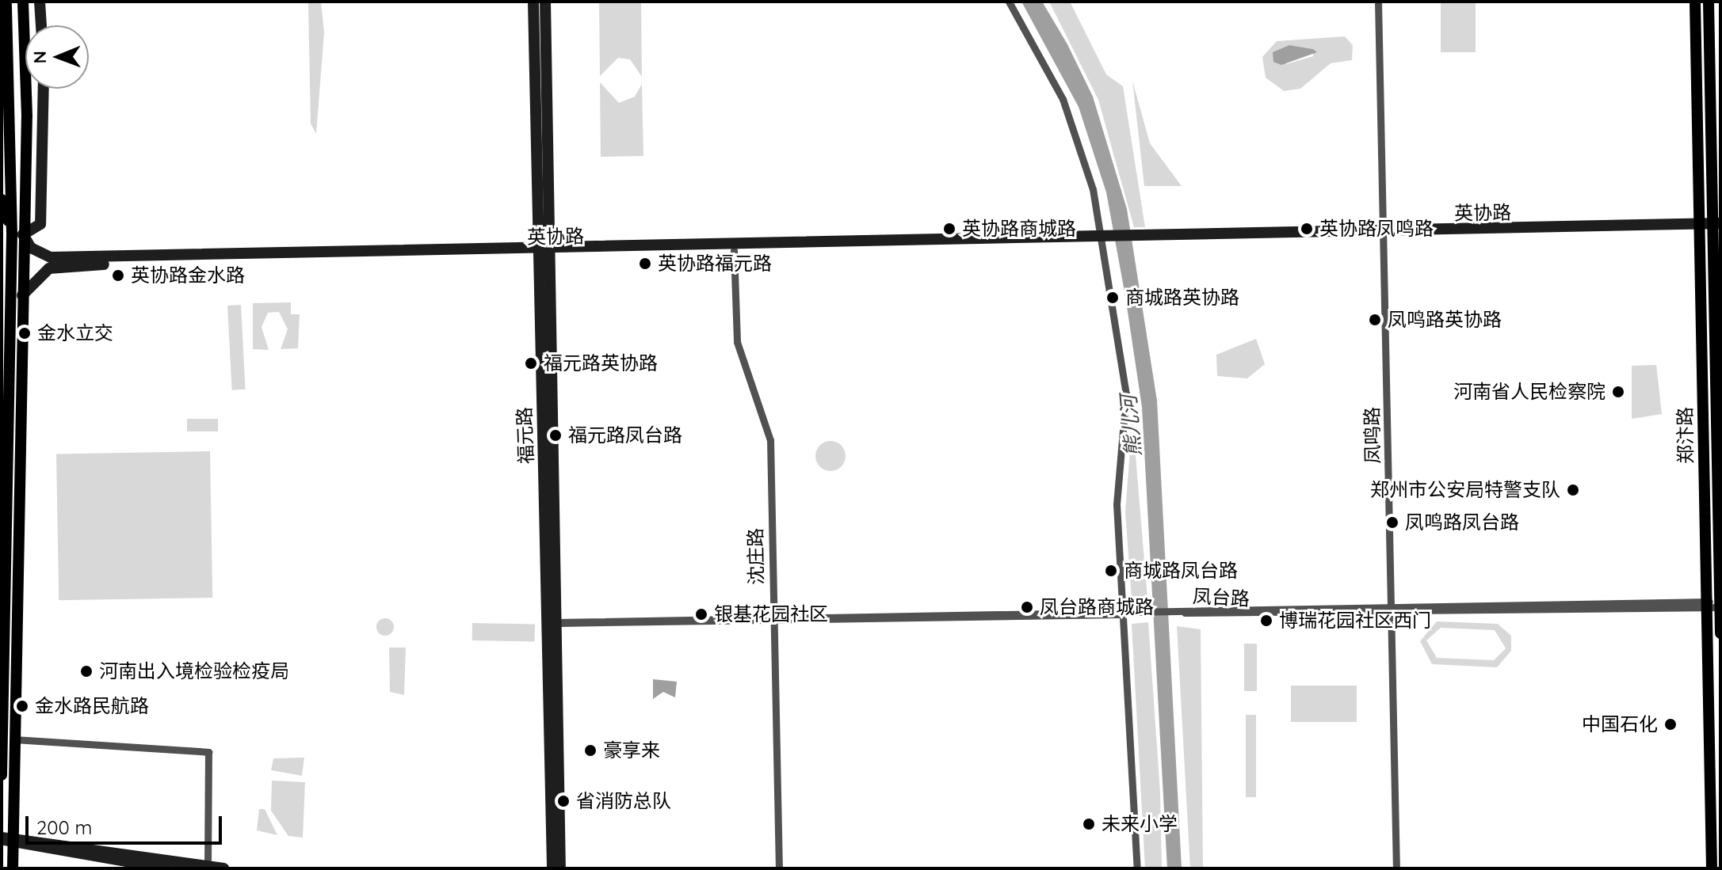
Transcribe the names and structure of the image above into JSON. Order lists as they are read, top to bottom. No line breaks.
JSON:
{"streets":{"main road":["郑汴路"],"street":["英协路","福元路","凤鸣路","沈庄路","凤台路"]},"crossings":[["英协路","福元路"],["英协路","凤鸣路"],["英协路","郑汴路"],["英协路","沈庄路"],["福元路","凤台路"],["凤鸣路","凤台路"],["郑汴路","凤台路"],["沈庄路","凤台路"]],"water":["熊儿河"],"places":["英协路商城路","英协路凤鸣路","英协路福元路","英协路金水路","商城路英协路","凤鸣路英协路","金水立交","福元路英协路","河南省人民检察院","福元路凤台路","郑州市公安局特警支队","凤鸣路凤台路","商城路凤台路","凤台路商城路","银基花园社区","博瑞花园社区西门","河南出入境检验检疫局","金水路民航路","中国石化","豪享来","省消防总队","未来小学"],"scale_bar":"200 m","north":"left"}
